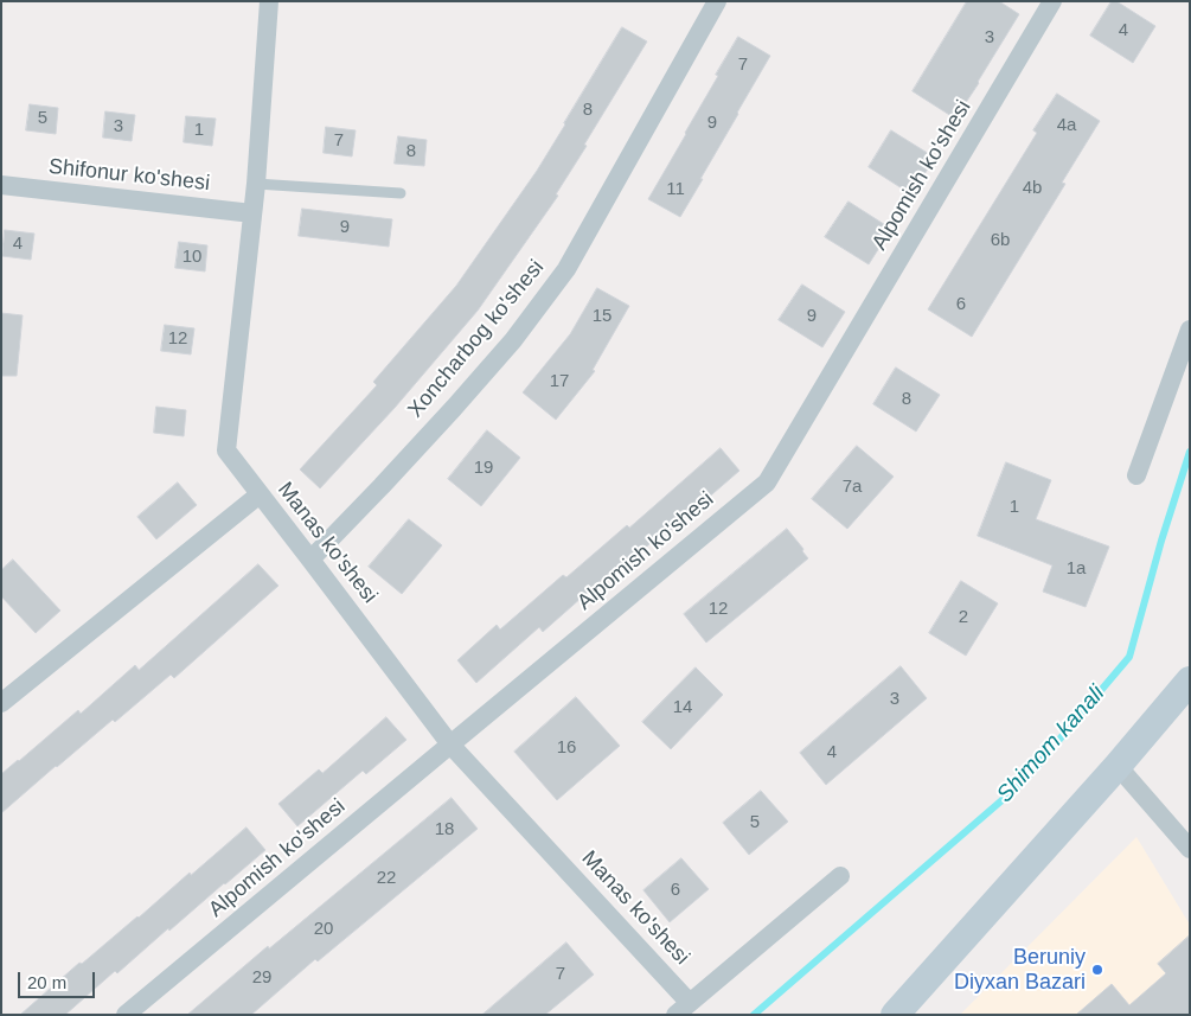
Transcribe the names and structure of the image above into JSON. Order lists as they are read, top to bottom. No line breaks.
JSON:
{"streets":{"street":["Shifonur ko'shesi","Alpomish ko'shesi","Xoncharbog ko'shesi","Manas ko'shesi"]},"crossings":[["Shifonur ko'shesi","Manas ko'shesi"],["Alpomish ko'shesi","Manas ko'shesi"],["Xoncharbog ko'shesi","Manas ko'shesi"]],"water":["Shimom kanali"],"places":["Beruniy Diyxan Bazari"],"house_numbers":["4","3","7","8","5","9","4a","3","1","7","8","4b","11","9","6b","4","10","6","15","9","12","17","8","19","7a","1","1a","12","2","3","14","16","4","5","18","22","6","20","7","29"],"scale_bar":"20 m"}
